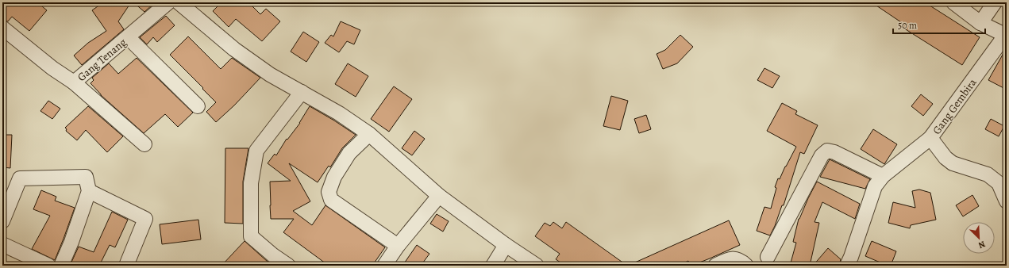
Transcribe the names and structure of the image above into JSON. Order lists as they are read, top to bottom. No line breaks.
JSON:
{"streets":{"street":["Gang Tenang","Gang Gembira"]},"scale_bar":"50 m","north":"bottom right"}
